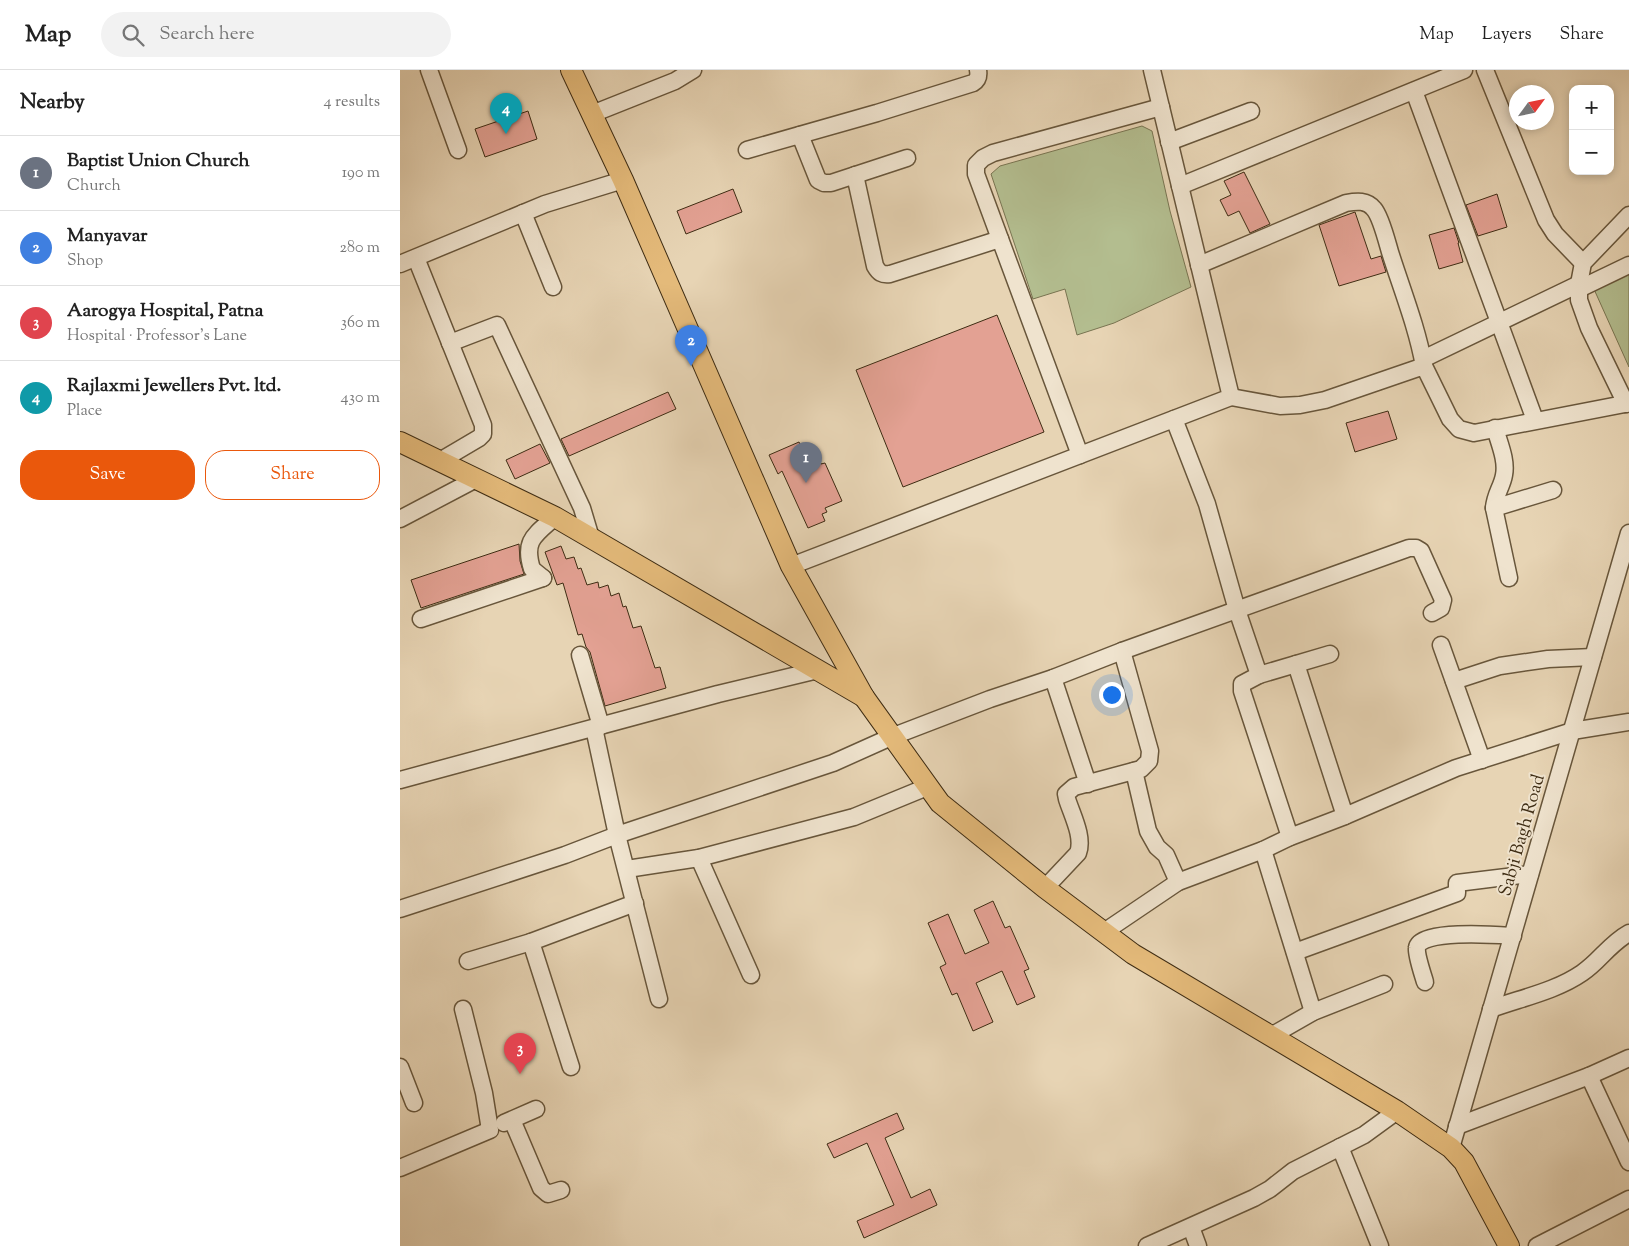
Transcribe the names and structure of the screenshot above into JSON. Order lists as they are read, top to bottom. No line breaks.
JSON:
{"streets":{"street":["Sabji Bagh Road"]},"north":"top right","page":{"header":"Map","search":"Search here","nav":["Map","Layers","Share"],"heading":["Nearby","4 results"],"map_buttons":["+","−"],"pins":["4","2","1","3"],"list":[{"mark":"1","name":"Baptist Union Church","note":"Church","value":"190 m"},{"mark":"2","name":"Manyavar","note":"Shop","value":"280 m"},{"mark":"3","name":"Aarogya Hospital, Patna","note":"Hospital · Professor's Lane","value":"360 m"},{"mark":"4","name":"Rajlaxmi Jewellers Pvt. ltd.","note":"Place","value":"430 m"}],"buttons":["Save","Share"]}}
